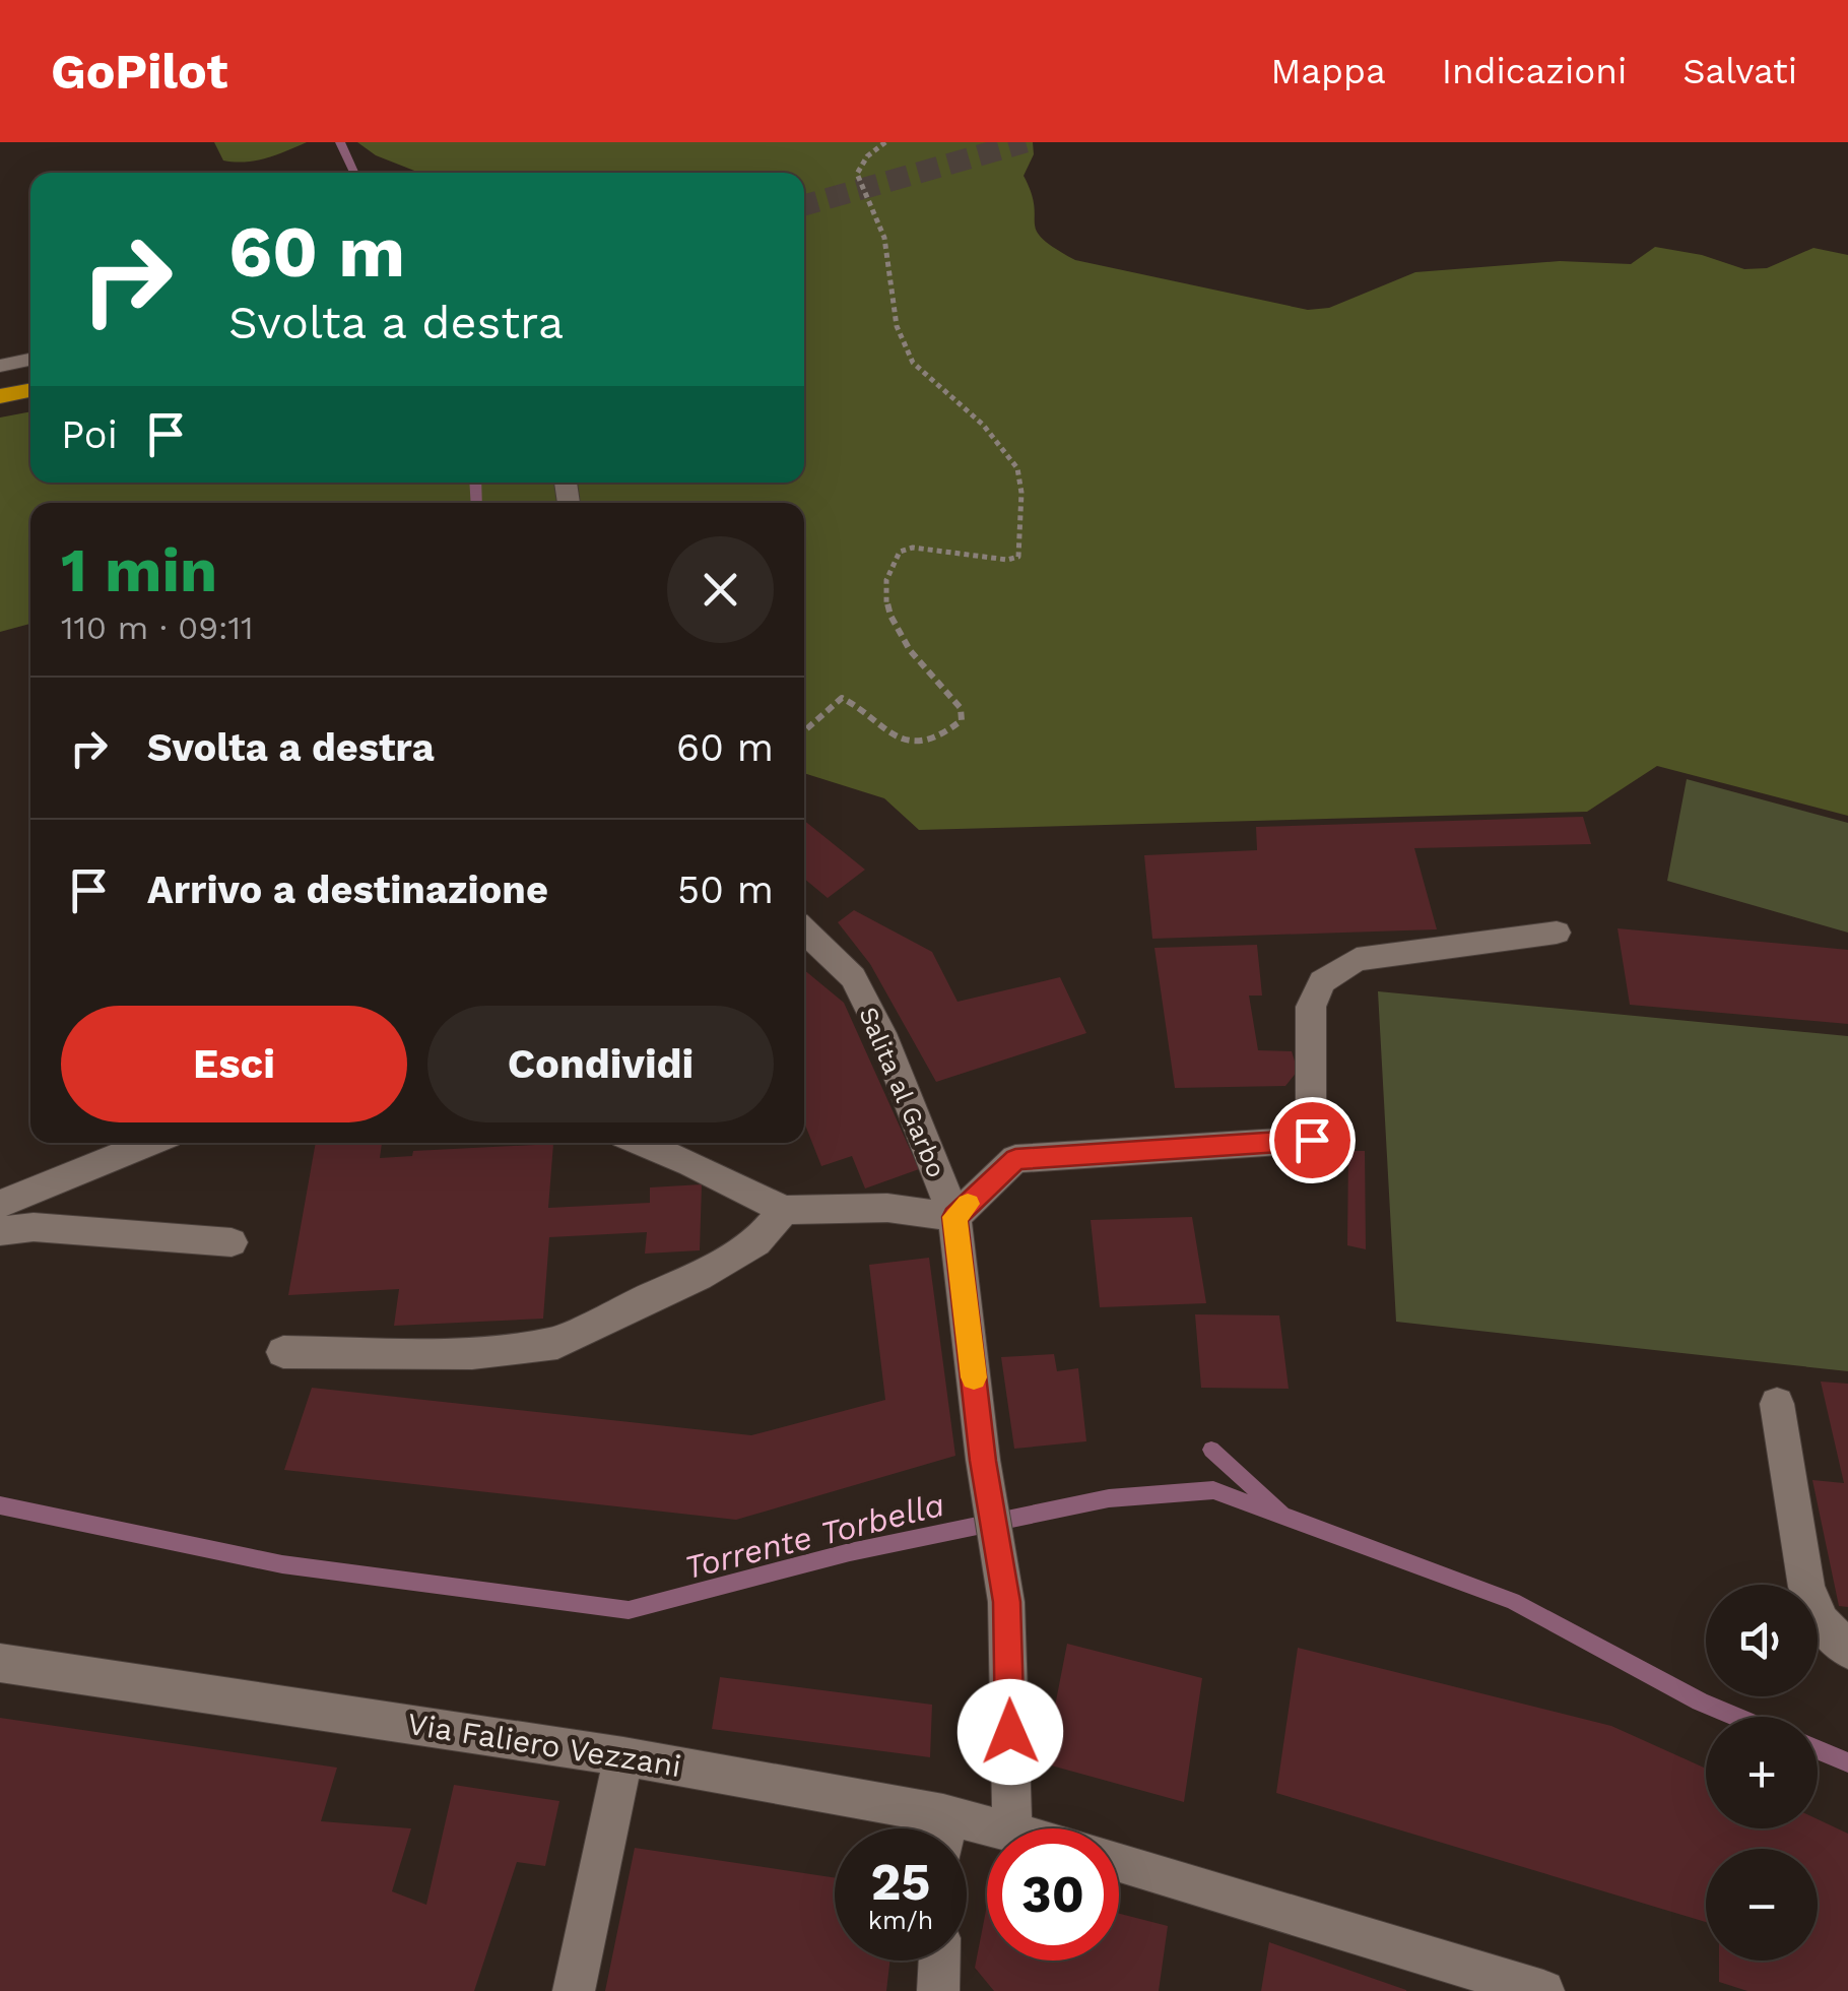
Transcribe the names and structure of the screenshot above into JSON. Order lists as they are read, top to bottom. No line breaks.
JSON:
{"streets":{"street":["Salita al Garbo","Via Faliero Vezzani"]},"water":["Torrente Torbella"],"page":{"header":"GoPilot","nav":["Mappa","Indicazioni","Salvati"],"turn":["60 m","Svolta a destra"],"then":"Poi","heading":["1 min","110 m · 09:11"],"list":[{"name":"Svolta a destra","value":"60 m"},{"name":"Arrivo a destinazione","value":"50 m"}],"buttons":["Esci","Condividi"],"map_buttons":["+","−"],"speed":"25 km/h","limit":"30"}}
